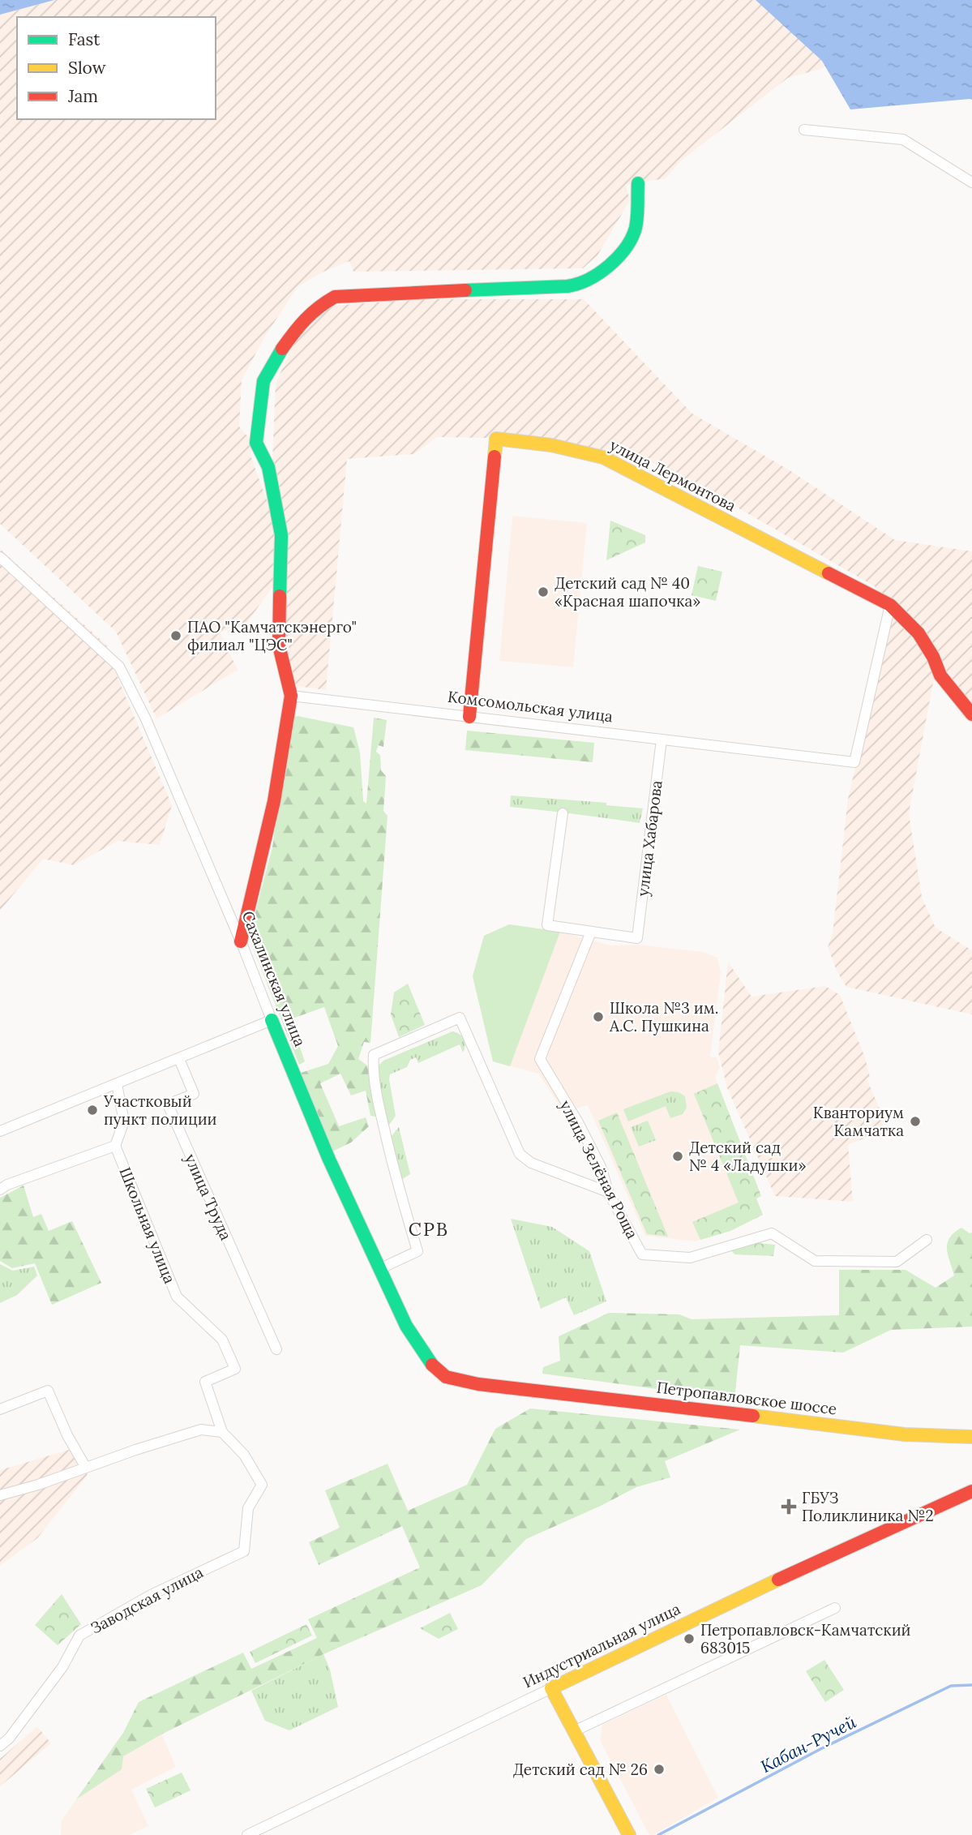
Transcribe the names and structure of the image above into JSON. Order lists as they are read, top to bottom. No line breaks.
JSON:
{"streets":{"street":["улица Лермонтова","Комсомольская улица","улица Хабарова","Сахалинская улица","улица Зелёная Роща","улица Труда","Школьная улица","Петропавловское шоссе","Заводская улица","Индустриальная улица"]},"crossings":[["улица Лермонтова","Комсомольская улица"],["Комсомольская улица","улица Хабарова"],["улица Хабарова","улица Зелёная Роща"],["Сахалинская улица","Петропавловское шоссе"],["Школьная улица","Заводская улица"]],"districts":["СРВ"],"water":["Кабан-Ручей"],"places":{"other":["Детский сад № 40 «Красная шапочка»","ПАО \"Камчатскэнерго\" филиал \"ЦЭС\"","Школа №3 им. А.С. Пушкина","Участковый пункт полиции","Кванториум Камчатка","Детский сад № 4 «Ладушки»","Петропавловск-Камчатский 683015","Детский сад № 26"],"health":["ГБУЗ Поликлиника №2"]},"legend":["Fast","Slow","Jam"]}
